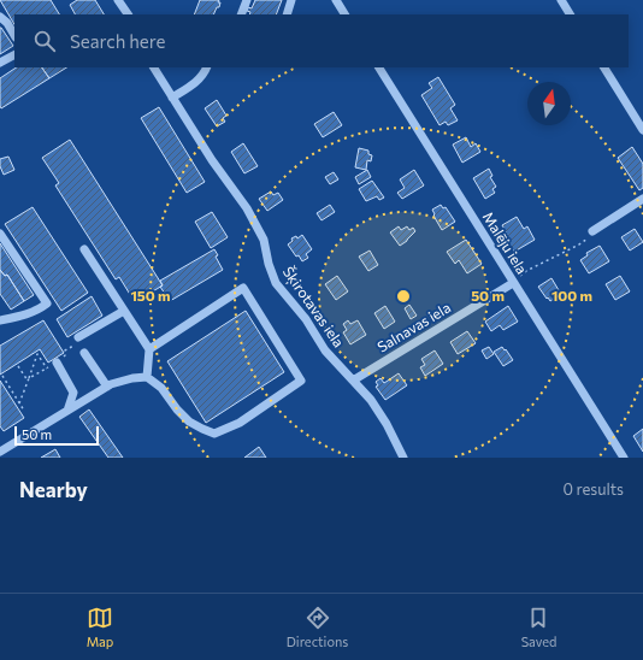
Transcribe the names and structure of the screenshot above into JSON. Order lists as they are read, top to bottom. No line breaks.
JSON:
{"streets":{"street":["Malēju iela","Šķirotavas iela","Salnavas iela"]},"crossings":[["Malēju iela","Salnavas iela"],["Šķirotavas iela","Salnavas iela"]],"scale_bar":"50 m","north":"top","page":{"search":"Search here","scale":"50 m","heading":["Nearby","0 results"],"nav":["Map","Directions","Saved"]},"rings":["50 m","100 m","150 m"]}
